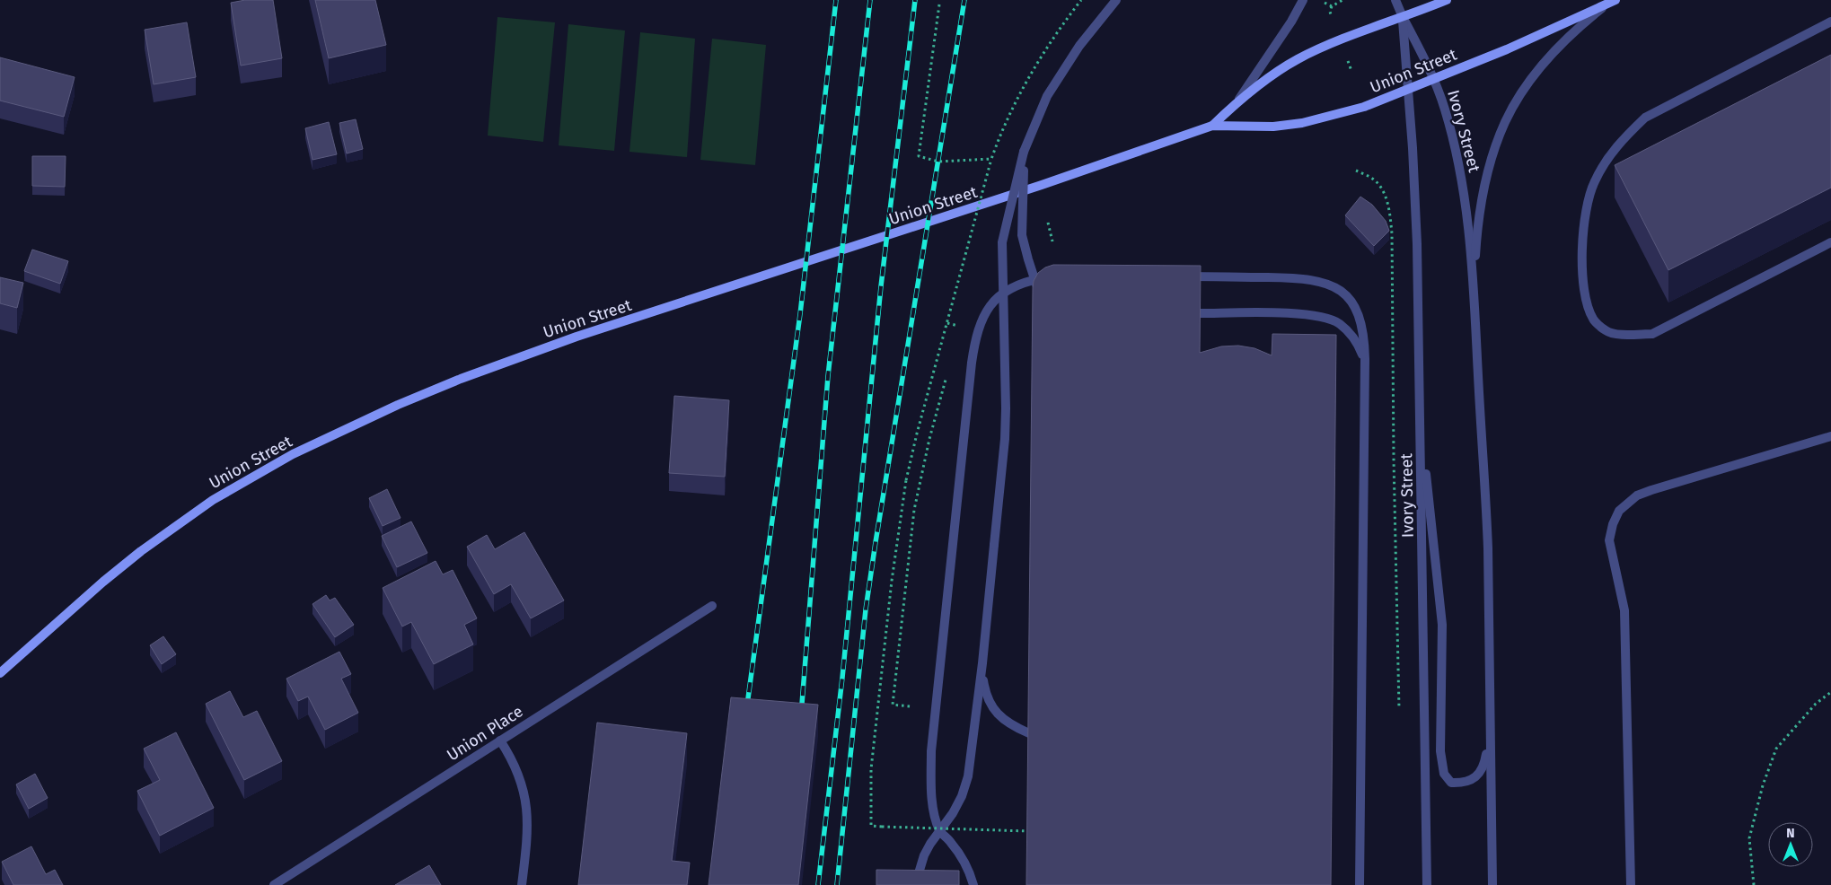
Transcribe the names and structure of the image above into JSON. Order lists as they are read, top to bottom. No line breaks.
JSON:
{"streets":{"main road":["Union Street"],"street":["Ivory Street","Union Place"]},"crossings":[["Union Street","Ivory Street"]],"north":"top"}
